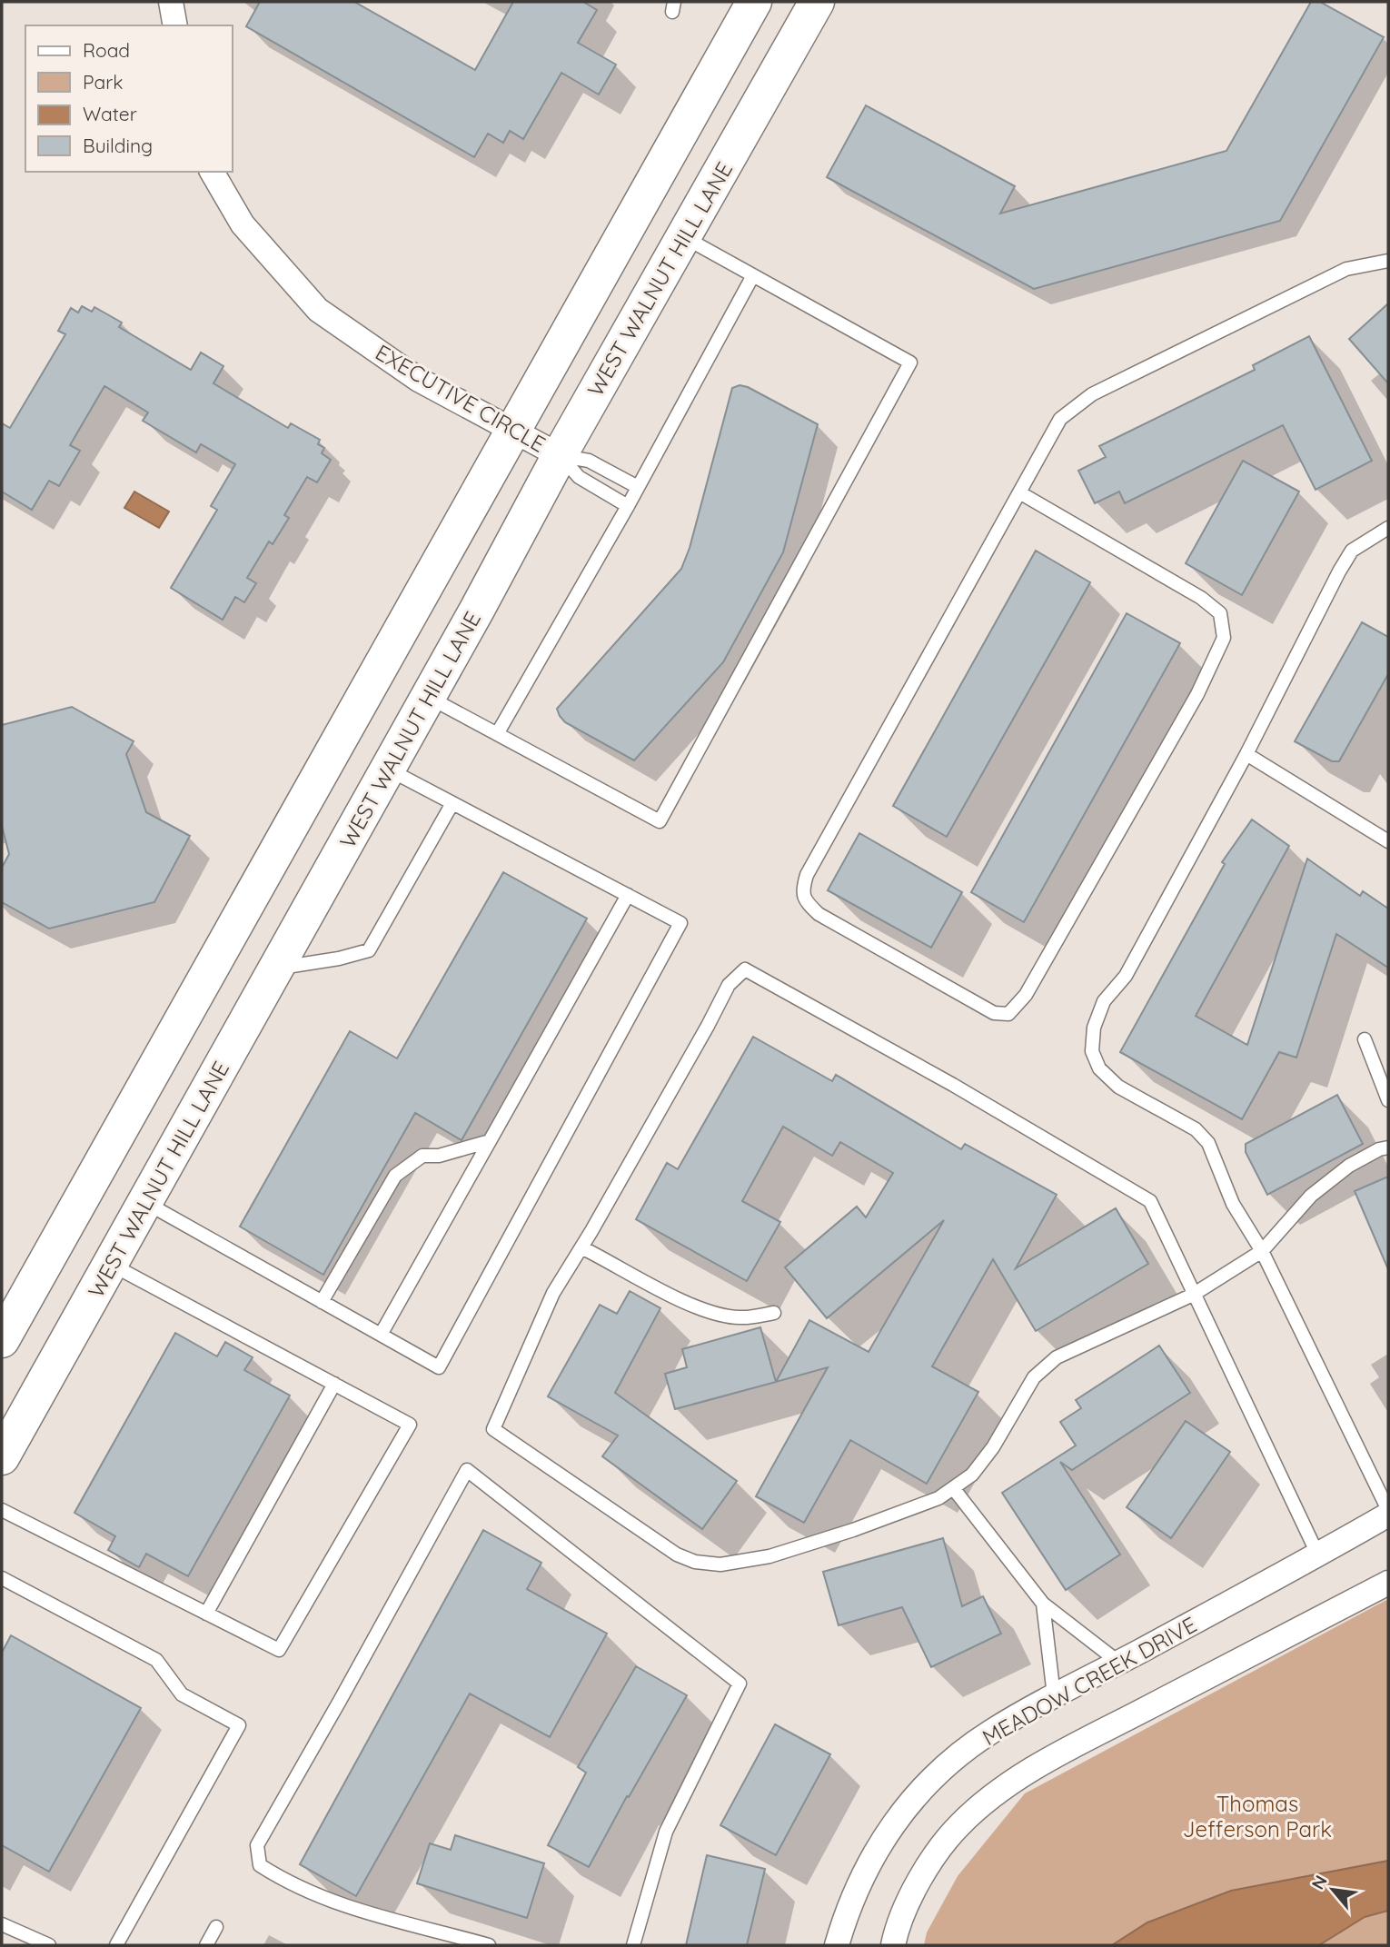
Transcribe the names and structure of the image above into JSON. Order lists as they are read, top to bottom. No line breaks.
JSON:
{"streets":{"main road":["WEST WALNUT HILL LANE"],"street":["EXECUTIVE CIRCLE","MEADOW CREEK DRIVE"]},"crossings":[["WEST WALNUT HILL LANE","EXECUTIVE CIRCLE"]],"parks":["Thomas Jefferson Park"],"legend":["Road","Park","Water","Building"],"north":"top left"}
